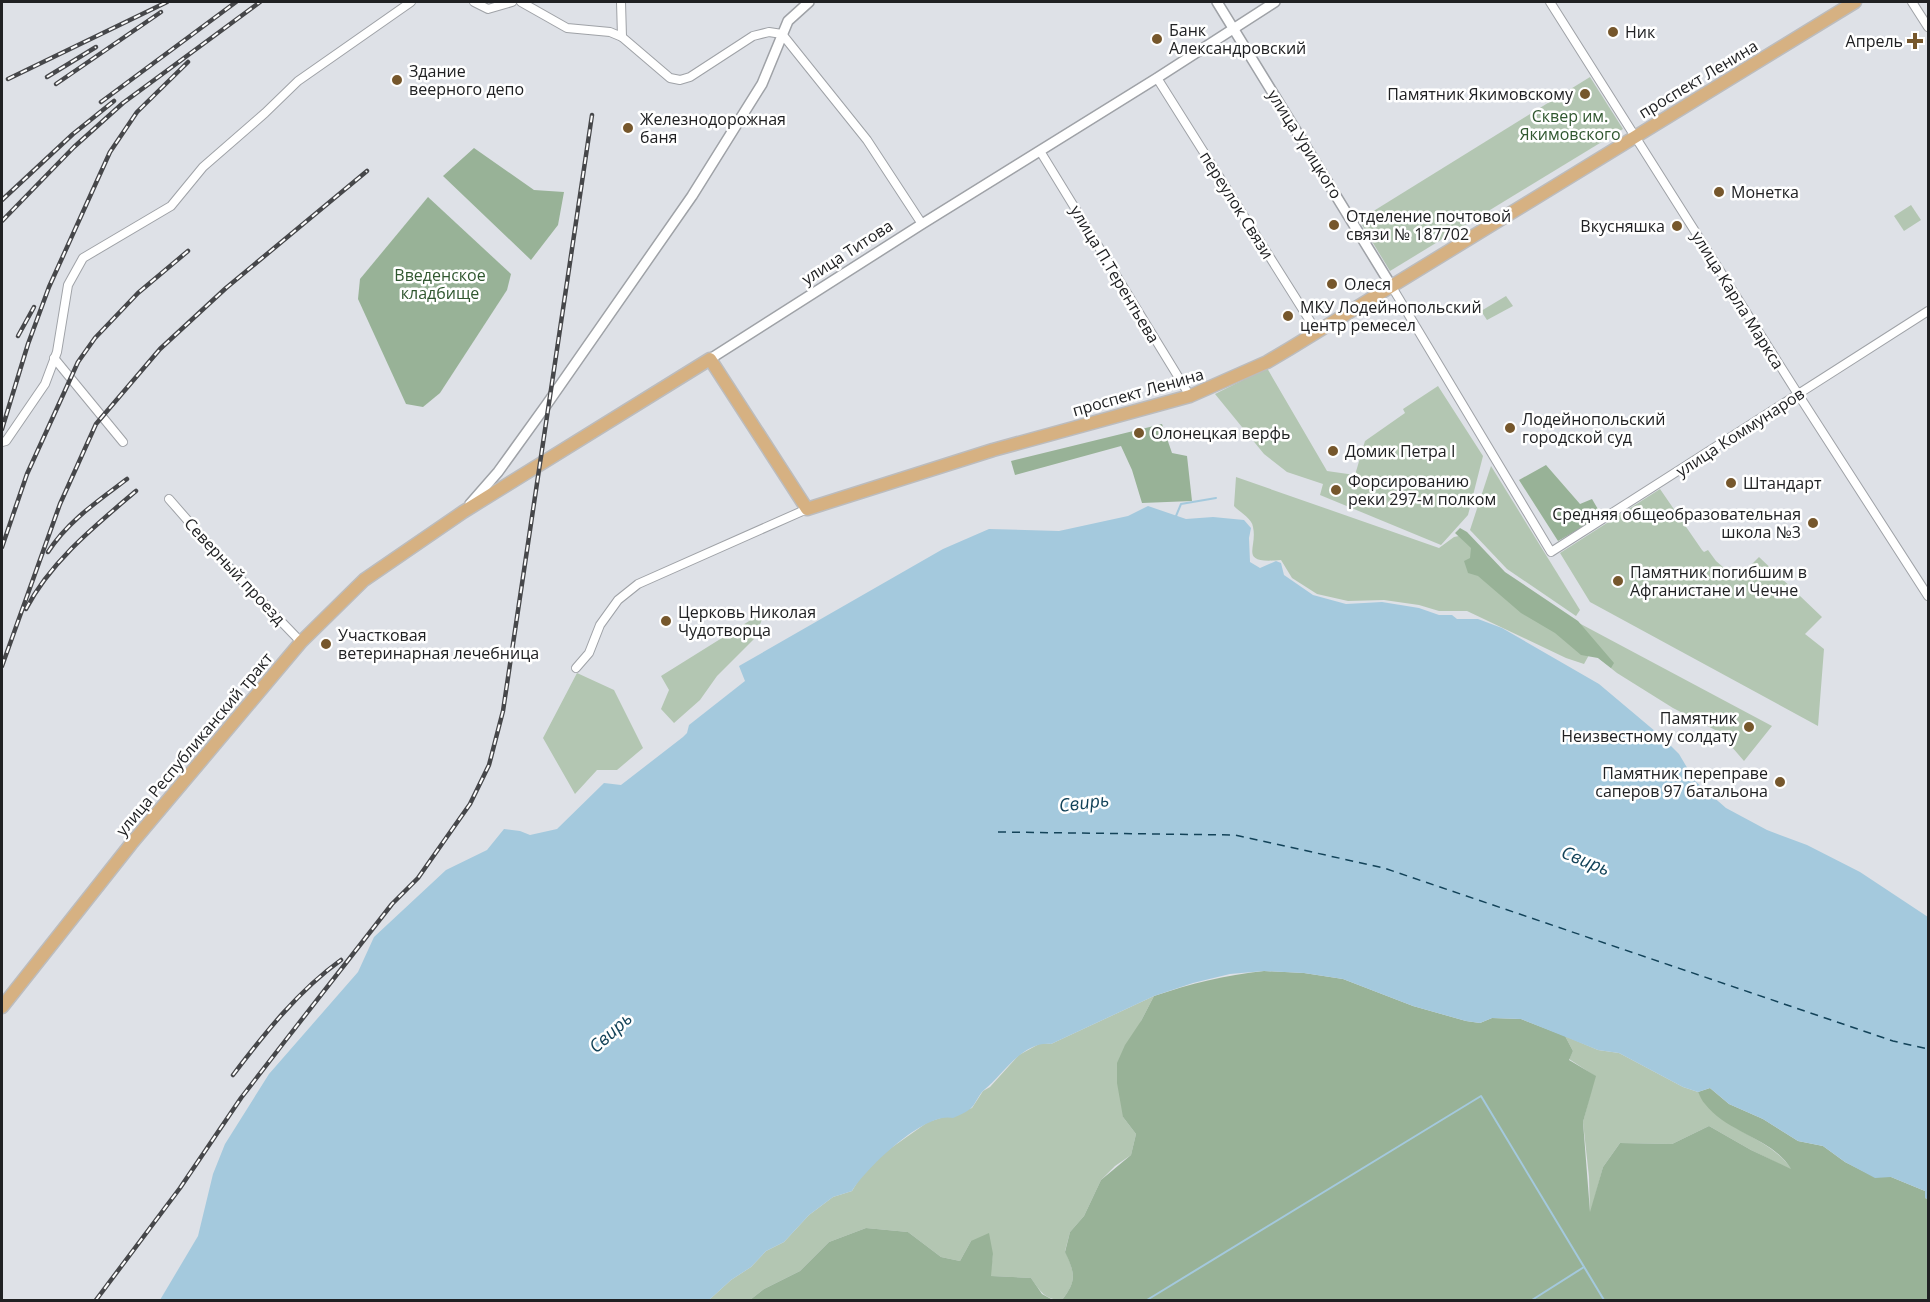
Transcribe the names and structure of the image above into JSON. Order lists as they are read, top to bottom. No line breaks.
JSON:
{"streets":{"main road":["проспект Ленина","улица Титова","улица Республиканский тракт"],"street":["улица Урицкого","переулок Связи","улица П.Терентьева","улица Карла Маркса","улица Коммунаров","Северный проезд"]},"crossings":[["проспект Ленина","улица Урицкого"],["проспект Ленина","переулок Связи"],["проспект Ленина","улица П.Терентьева"],["проспект Ленина","улица Карла Маркса"],["проспект Ленина","улица Коммунаров"],["улица Урицкого","улица Титова"],["улица Урицкого","улица Коммунаров"],["переулок Связи","улица Титова"],["улица Титова","улица П.Терентьева"],["улица Титова","улица Республиканский тракт"],["улица Карла Маркса","улица Коммунаров"],["Северный проезд","улица Республиканский тракт"]],"water":["Свирь"],"parks":["Сквер им. Якимовского","Введенское кладбище"],"places":{"other":["Ник","Банк Александровский","Здание веерного депо","Памятник Якимовскому","Железнодорожная баня","Монетка","Отделение почтовой связи № 187702","Вкусняшка","Олеся","МКУ Лодейнопольский центр ремесел","Лодейнопольский городской суд","Олонецкая верфь","Домик Петра I","Штандарт","Форсированию реки 297-м полком","Средняя общеобразовательная школа №3","Памятник погибшим в Афганистане и Чечне","Церковь Николая Чудотворца","Участковая ветеринарная лечебница","Памятник Неизвестному солдату","Памятник переправе саперов 97 батальона"],"health":["Апрель"]}}
